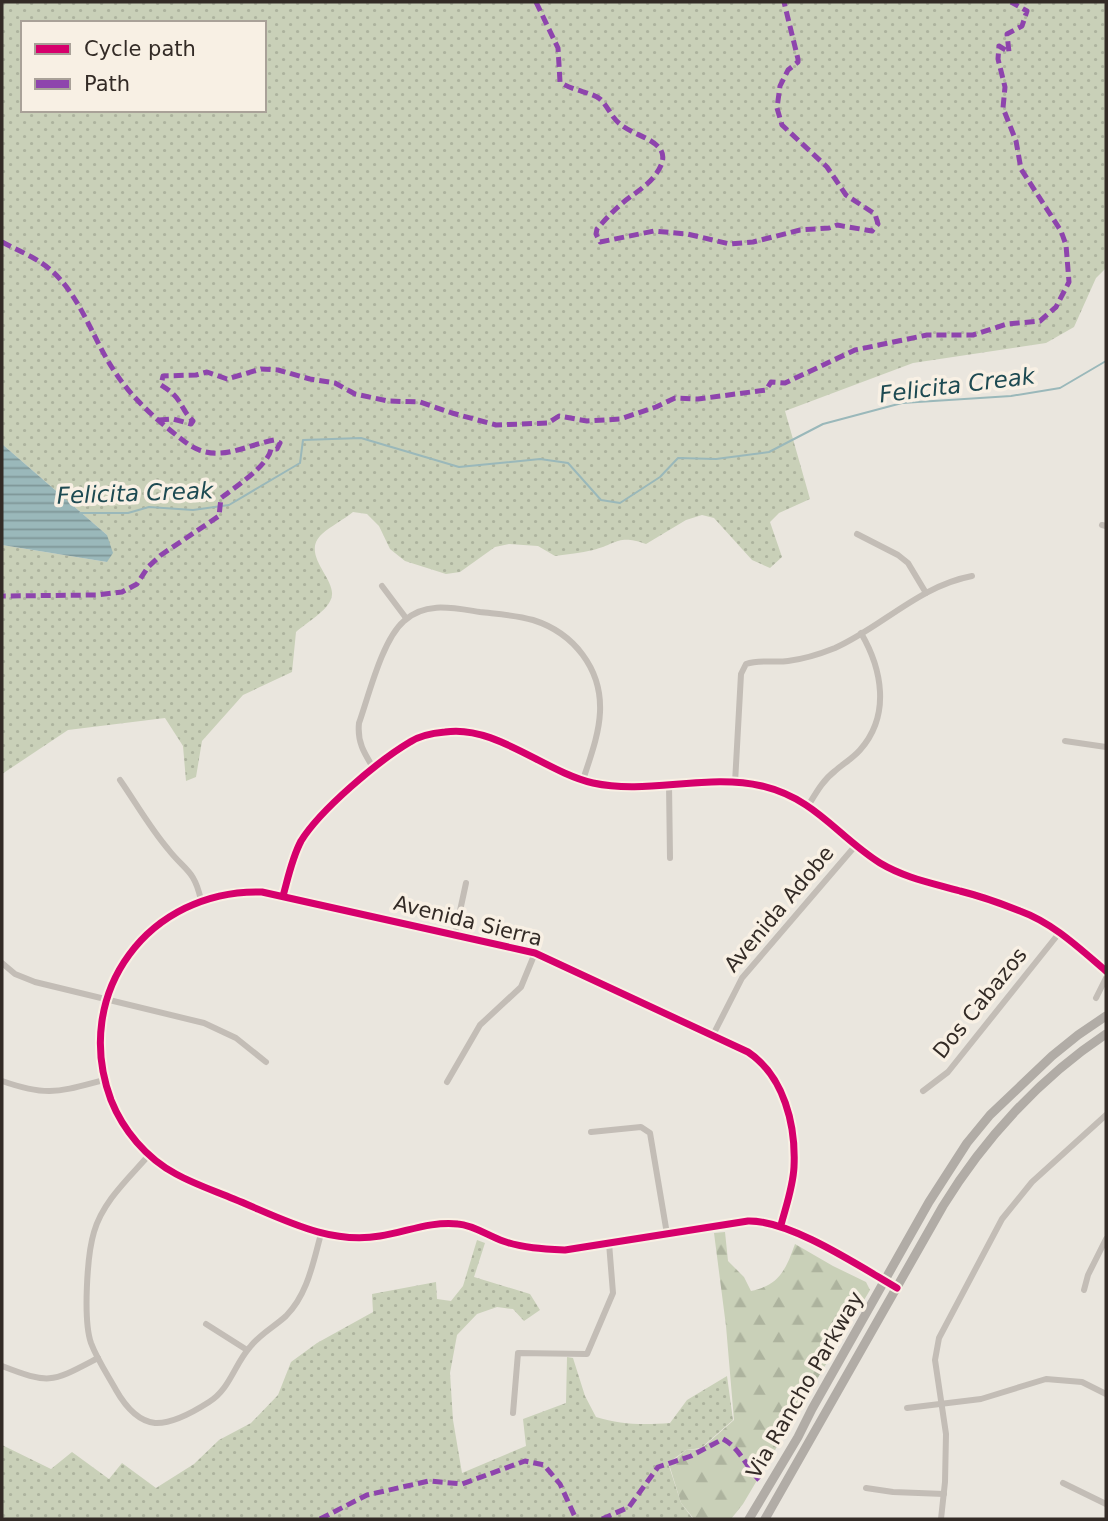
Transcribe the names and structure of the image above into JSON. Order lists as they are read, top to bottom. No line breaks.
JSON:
{"streets":{"main road":["Via Rancho Parkway"],"street":["Avenida Adobe","Avenida Sierra","Dos Cabazos"]},"crossings":[["Avenida Adobe","Avenida Sierra"]],"water":["Felicita Creak"],"legend":["Cycle path","Path"]}
